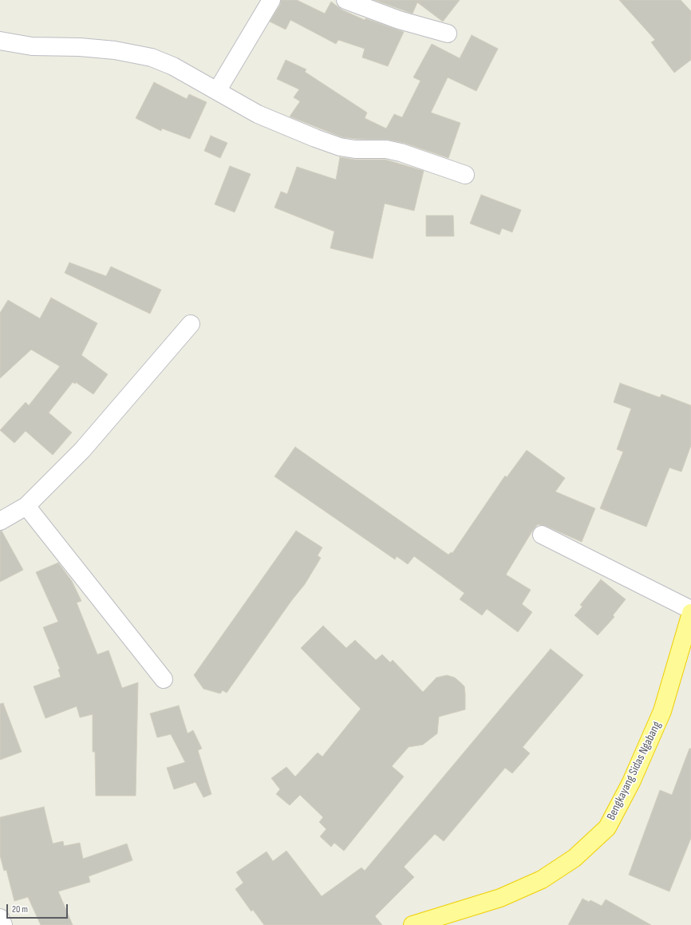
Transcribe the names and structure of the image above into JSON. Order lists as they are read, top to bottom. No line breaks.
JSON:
{"streets":{"highway":["Bengkayang Sidas Ngabang"]},"scale_bar":"20 m"}
